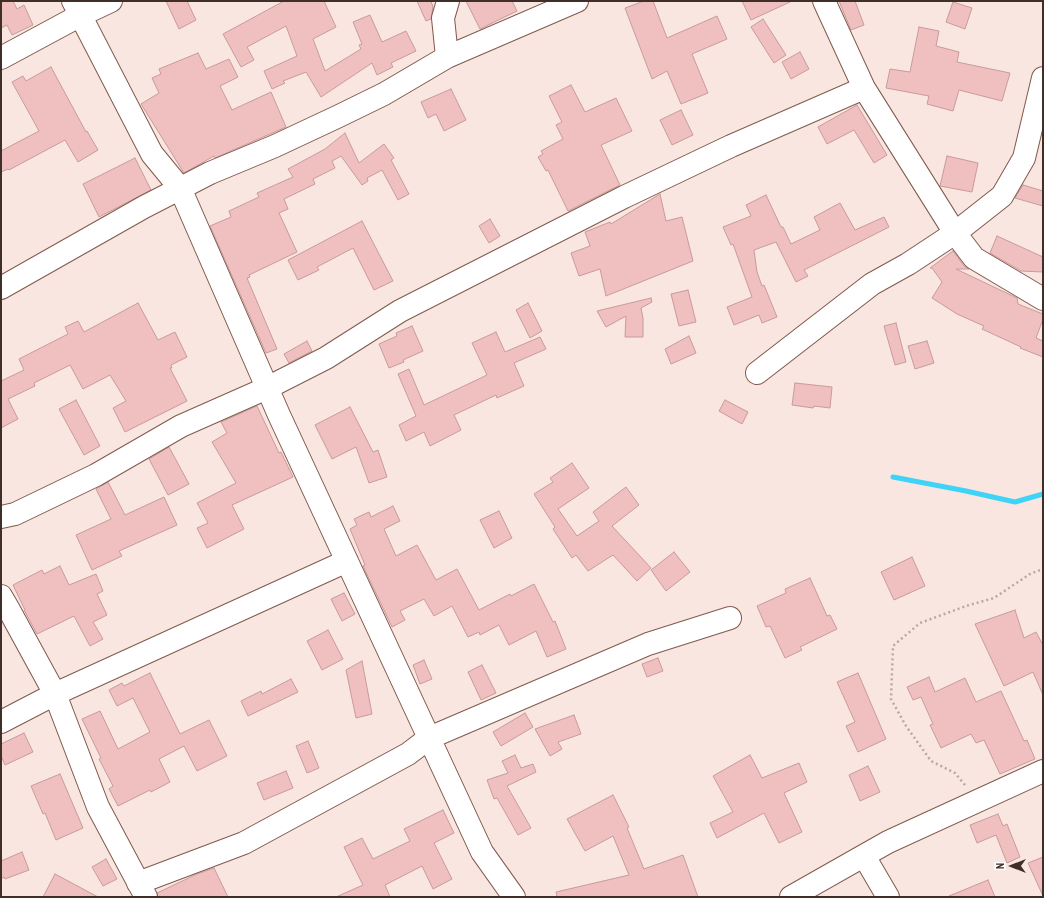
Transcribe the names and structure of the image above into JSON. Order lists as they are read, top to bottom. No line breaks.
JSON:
{"north":"left"}
